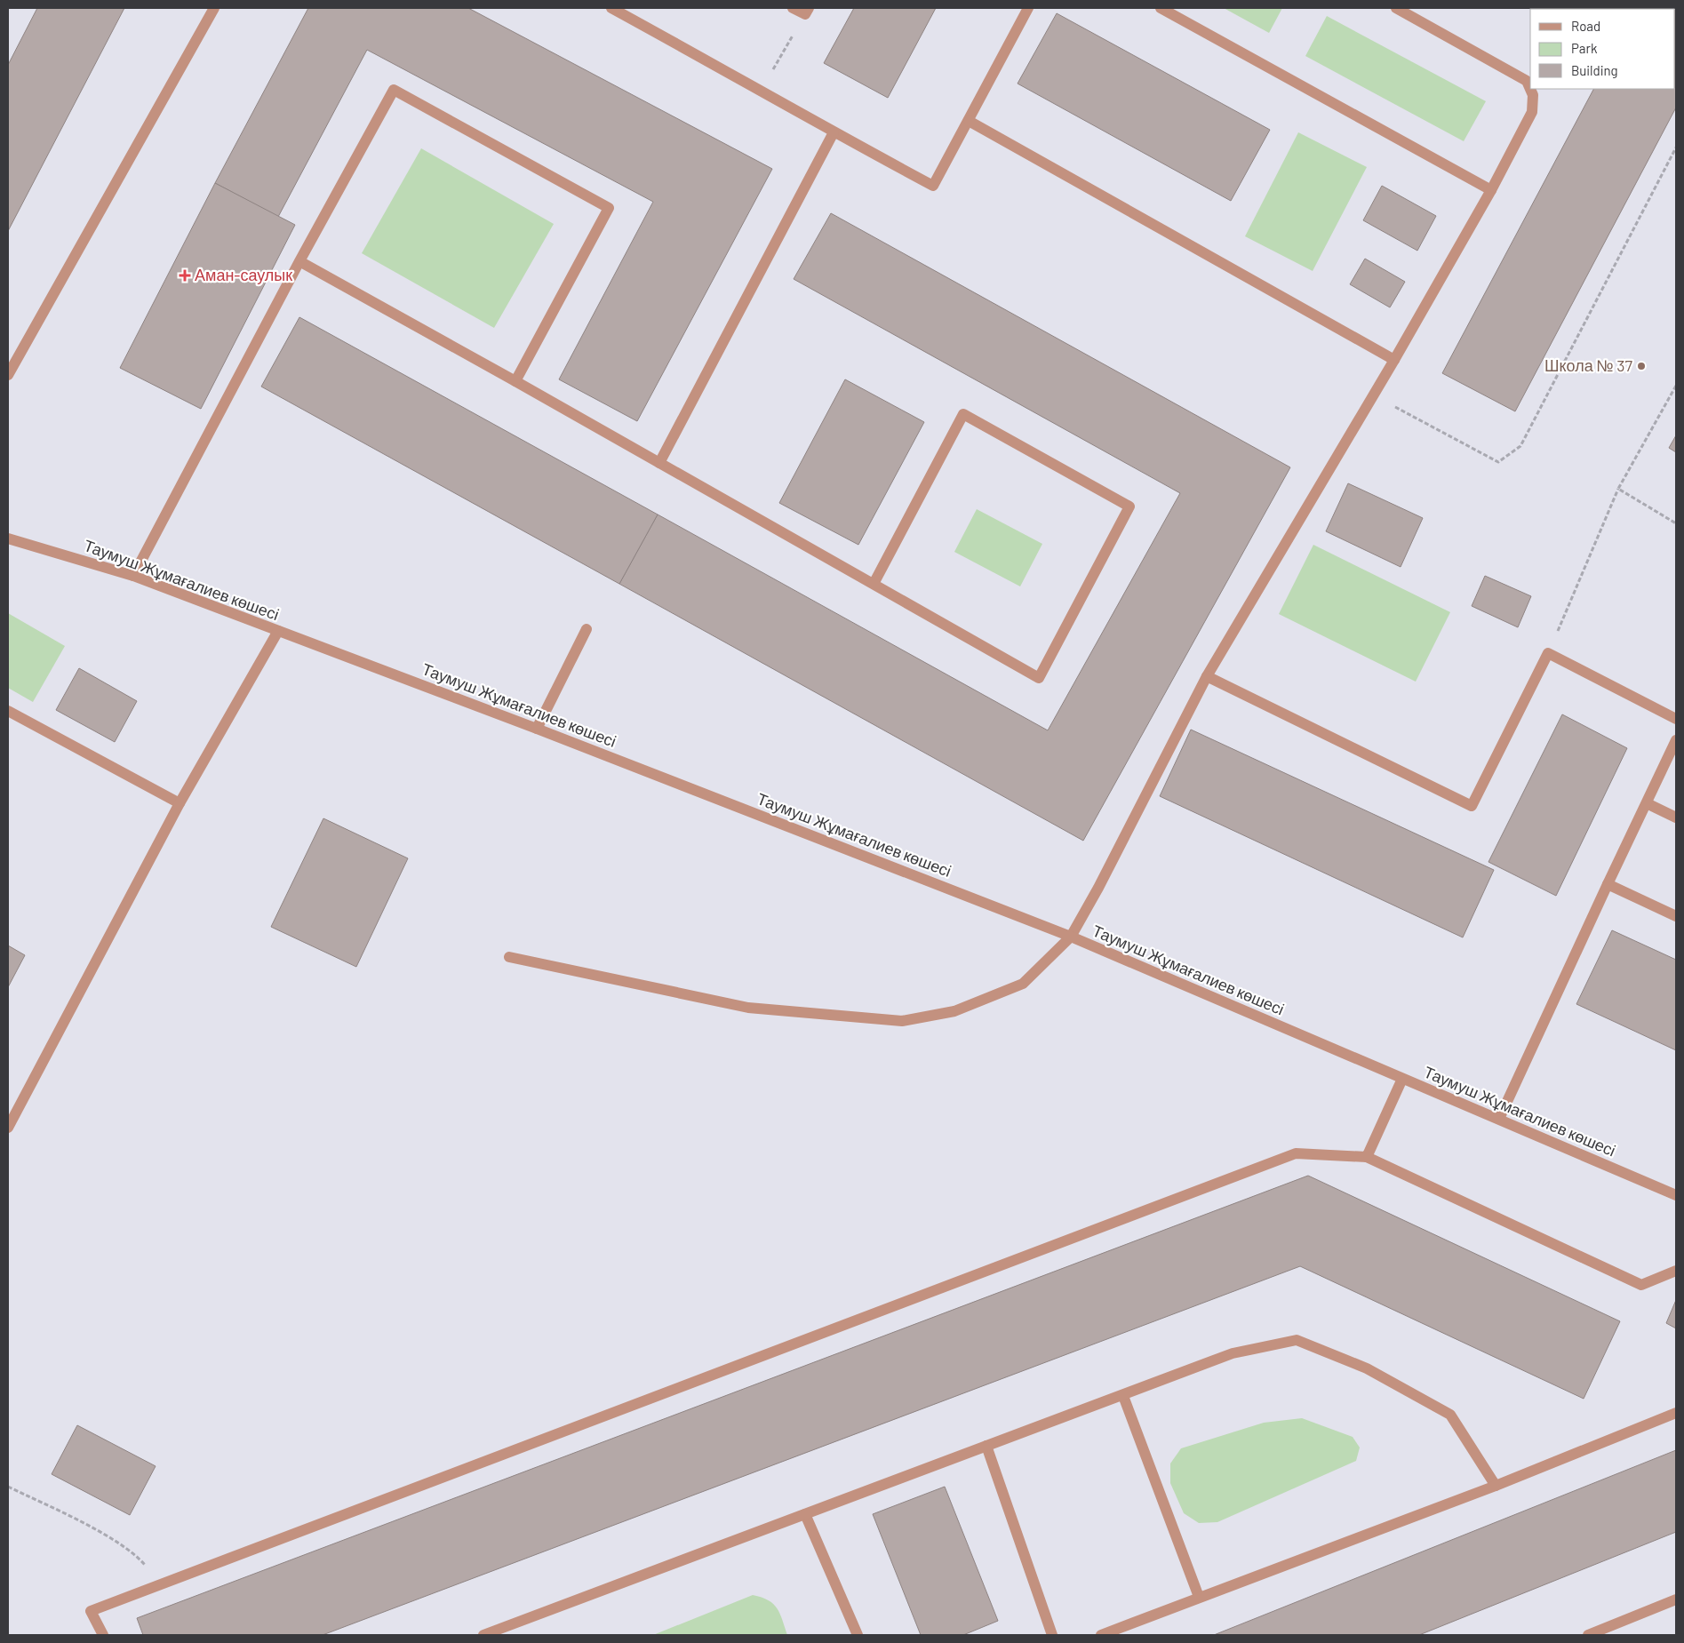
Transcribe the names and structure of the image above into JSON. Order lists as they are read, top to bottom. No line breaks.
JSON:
{"streets":{"street":["Таумуш Жұмағалиев көшесі"]},"places":{"health":["Аман-саулык"],"other":["Школа № 37"]},"legend":["Road","Park","Building"]}
